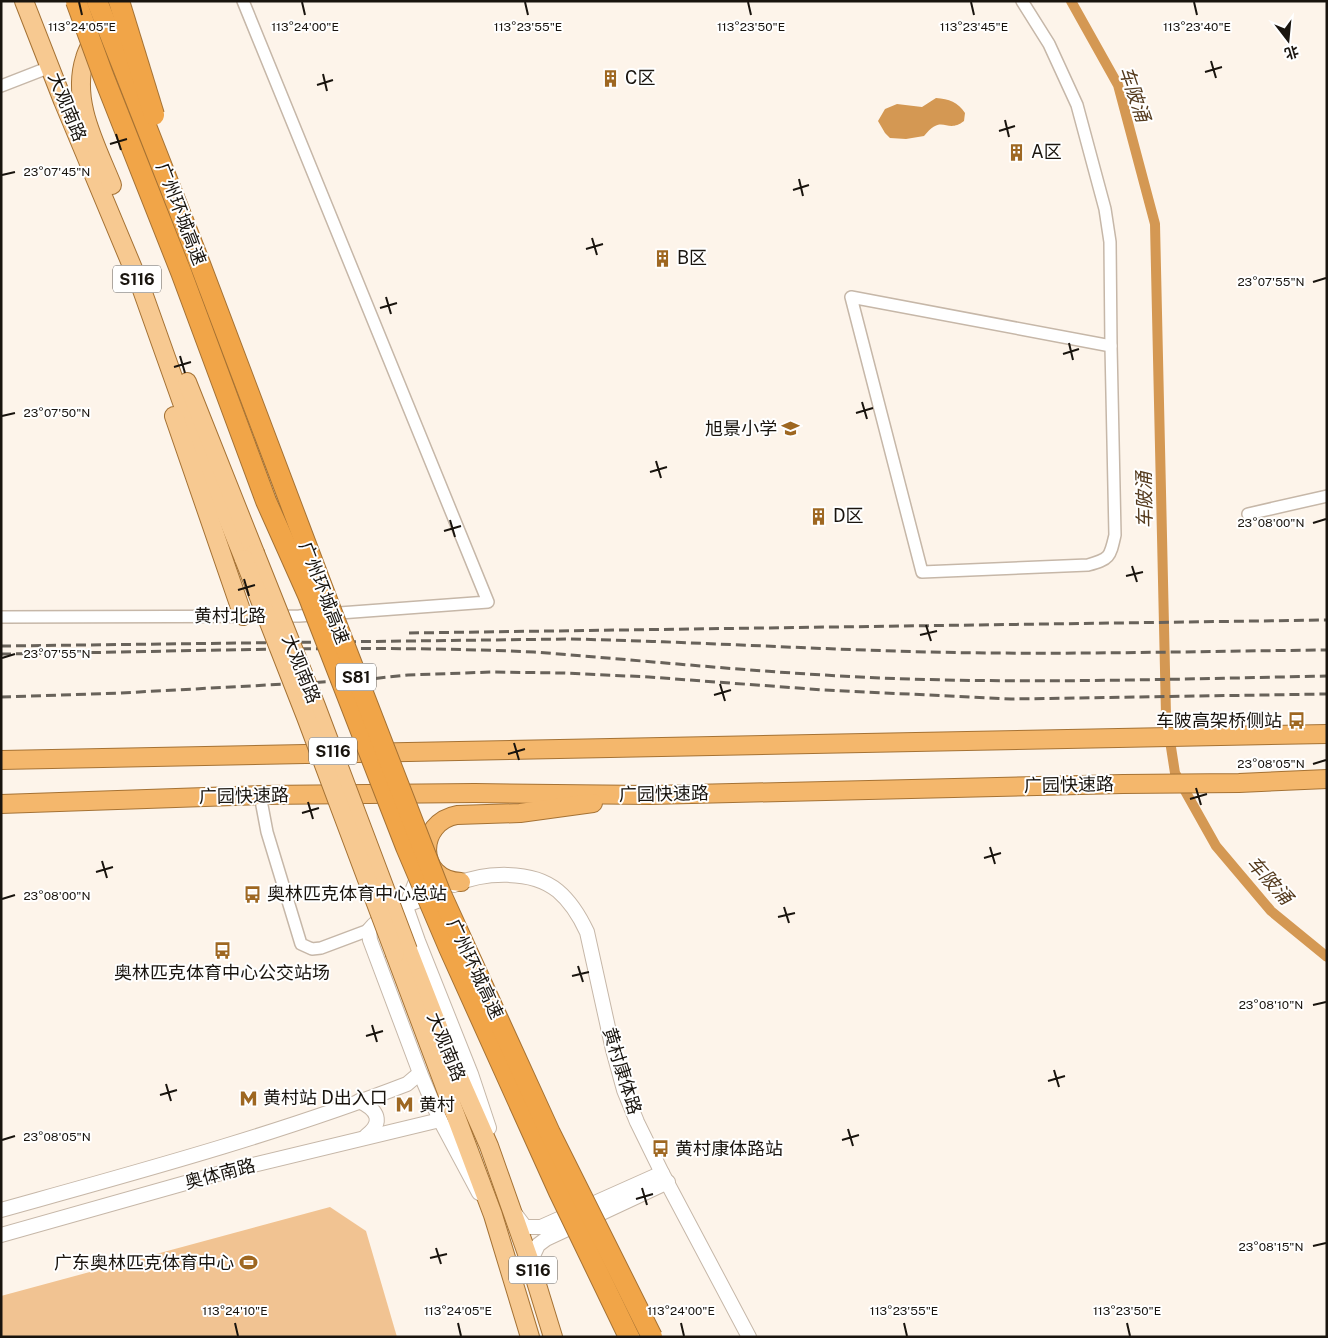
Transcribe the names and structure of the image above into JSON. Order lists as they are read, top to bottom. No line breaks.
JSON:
{"streets":{"highway":["广州环城高速","S81","广园快速路"],"main road":["大观南路","S116"],"street":["黄村北路","黄村康体路","奥体南路"]},"water":["车陂涌"],"places":{"building":["C区","A区","B区","D区"],"school or university":["旭景小学"],"bus stop":["车陂高架桥侧站","奥林匹克体育中心总站","奥林匹克体育中心公交站场","黄村康体路站"],"metro station":["黄村站 D出入口","黄村"],"sports":["广东奥林匹克体育中心"]},"north":"bottom","coordinates":["113°24'05\"E","113°24'00\"E","113°23'55\"E","113°23'50\"E","113°23'45\"E","113°23'40\"E","23°07'45\"N","23°07'55\"N","23°07'50\"N","23°08'00\"N","23°08'05\"N","23°08'10\"N","23°08'15\"N","113°24'10\"E"]}
